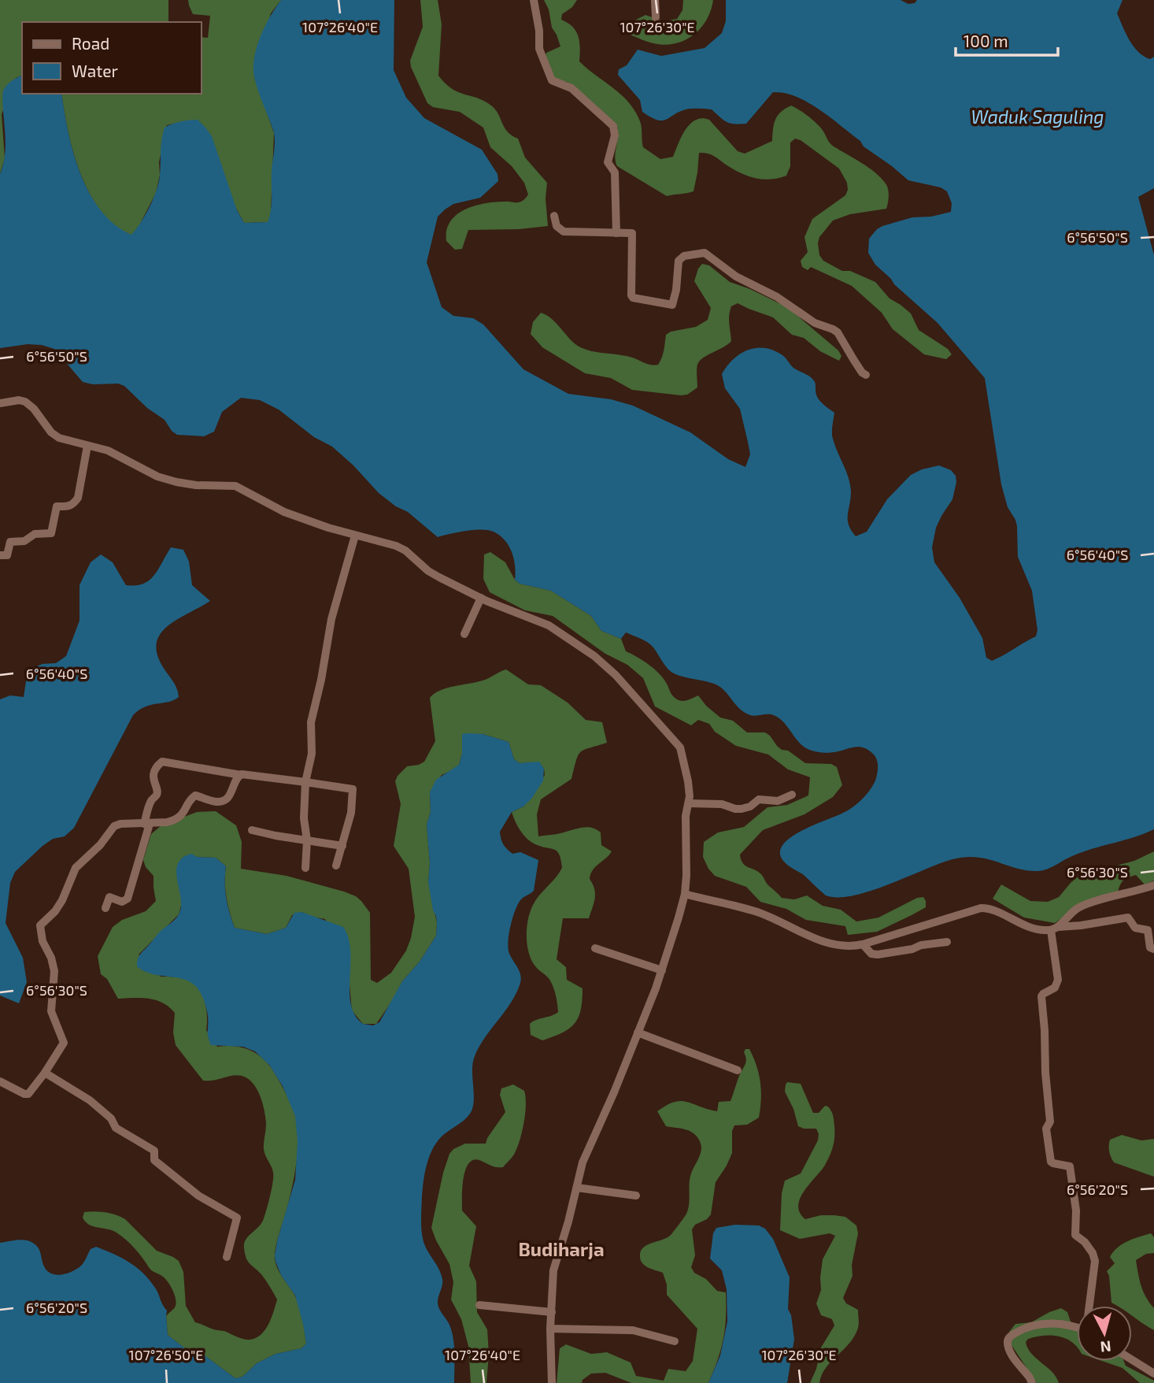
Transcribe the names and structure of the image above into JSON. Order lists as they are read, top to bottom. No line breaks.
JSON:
{"districts":["Budiharja"],"water":["Waduk Saguling"],"legend":["Road","Water"],"scale_bar":"100 m","north":"bottom","coordinates":["107°26'40\"E","107°26'30\"E","6°56'50\"S","6°56'40\"S","6°56'30\"S","6°56'20\"S","107°26'50\"E"]}
